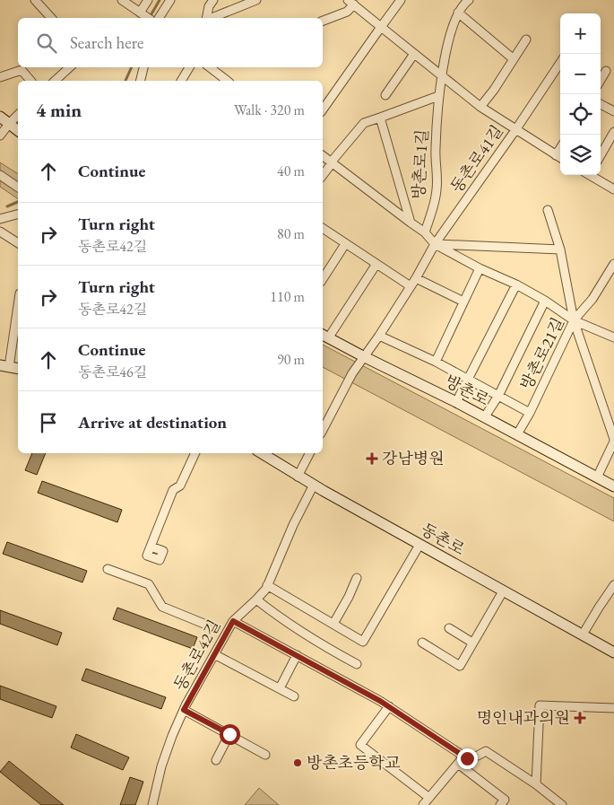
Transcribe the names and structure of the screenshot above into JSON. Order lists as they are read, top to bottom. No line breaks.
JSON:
{"streets":{"main road":["방촌로","동촌로"],"street":["동촌로41길","방촌로1길","방촌로21길","동촌로42길"]},"crossings":[["동촌로41길","방촌로1길"],["동촌로41길","방촌로"],["방촌로1길","방촌로21길"],["방촌로21길","방촌로"],["동촌로","동촌로42길"]],"places":{"health":["강남병원","명인내과의원"],"other":["방촌초등학교"]},"page":{"map_buttons":["+","−"],"search":"Search here","heading":["4 min","Walk · 320 m"],"list":[["Continue","40 m"],["Turn right","동촌로42길","80 m"],["Turn right","동촌로42길","110 m"],["Continue","동촌로46길","90 m"],"Arrive at destination"]}}
